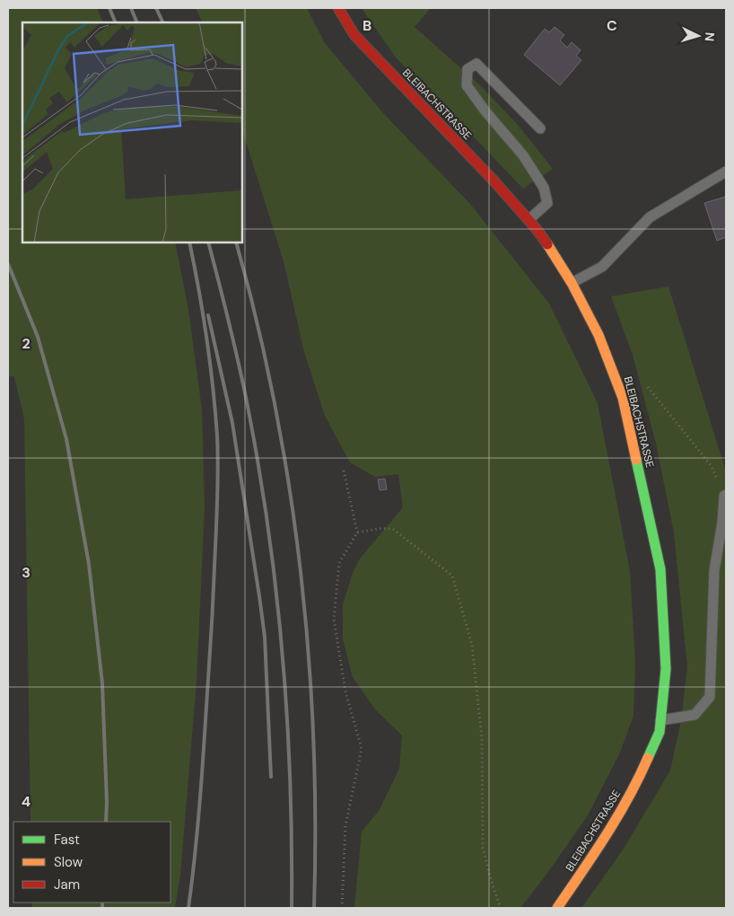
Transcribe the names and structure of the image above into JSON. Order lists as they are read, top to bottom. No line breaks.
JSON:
{"streets":{"main road":["BLEIBACHSTRASSE"]},"legend":["Fast","Slow","Jam"],"north":"right","grid":{"columns":["B","C"],"rows":["2","3","4"]}}
